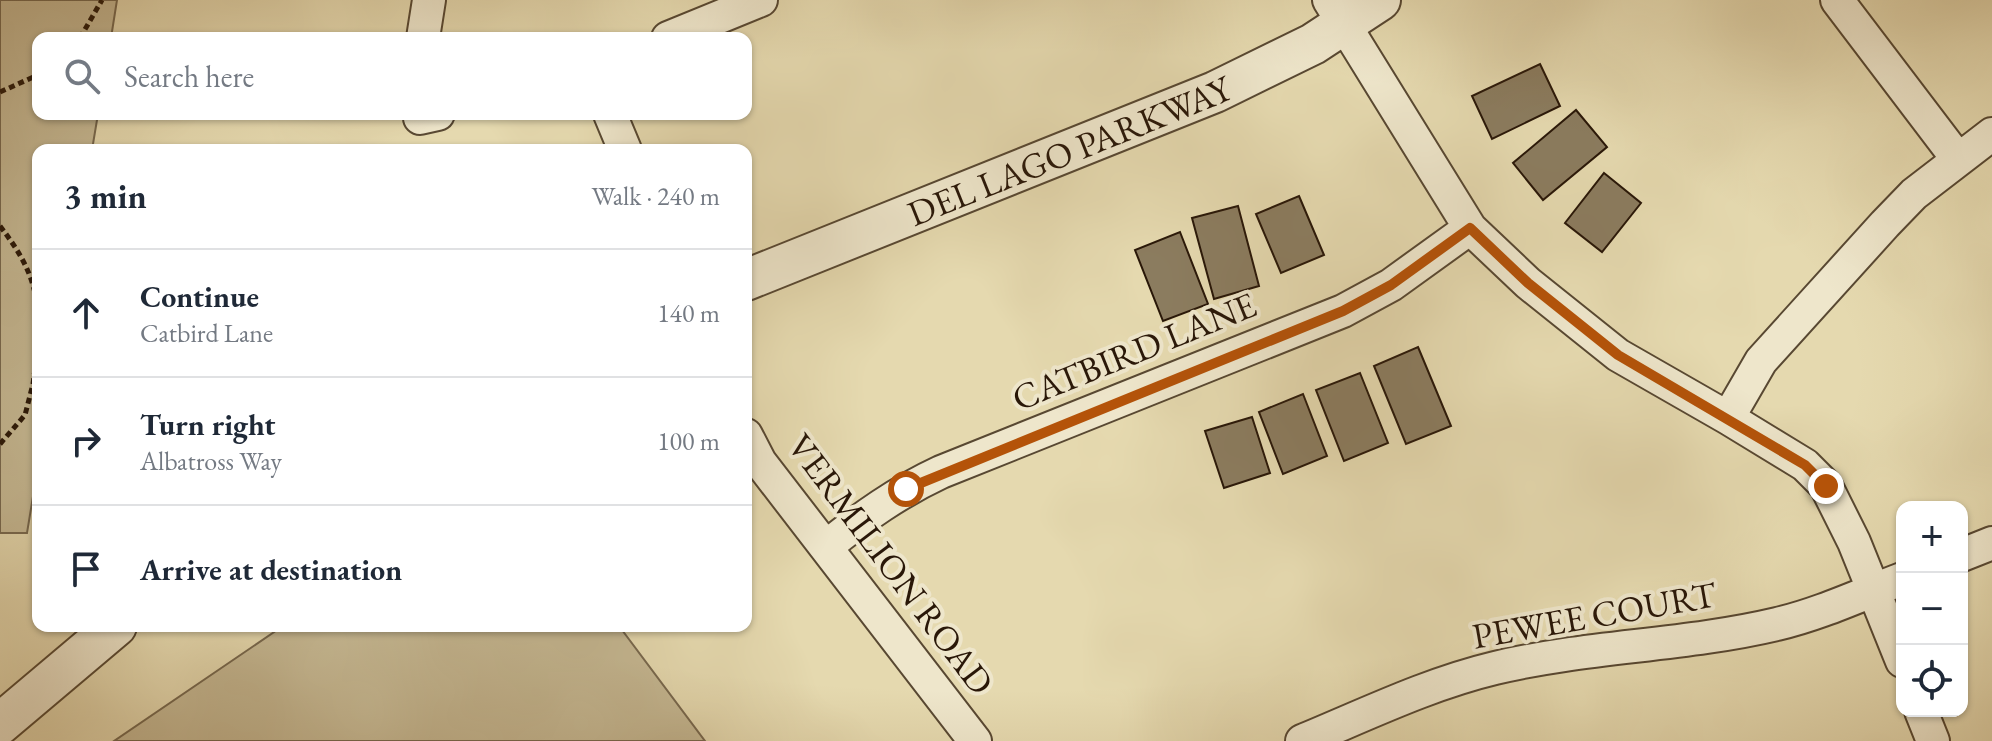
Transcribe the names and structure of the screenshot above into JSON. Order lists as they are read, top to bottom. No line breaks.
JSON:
{"streets":{"street":["DEL LAGO PARKWAY","CATBIRD LANE","VERMILION ROAD","PEWEE COURT"]},"crossings":[["CATBIRD LANE","VERMILION ROAD"]],"page":{"search":"Search here","heading":["3 min","Walk · 240 m"],"list":[["Continue","Catbird Lane","140 m"],["Turn right","Albatross Way","100 m"],"Arrive at destination"],"map_buttons":["+","−"]}}
